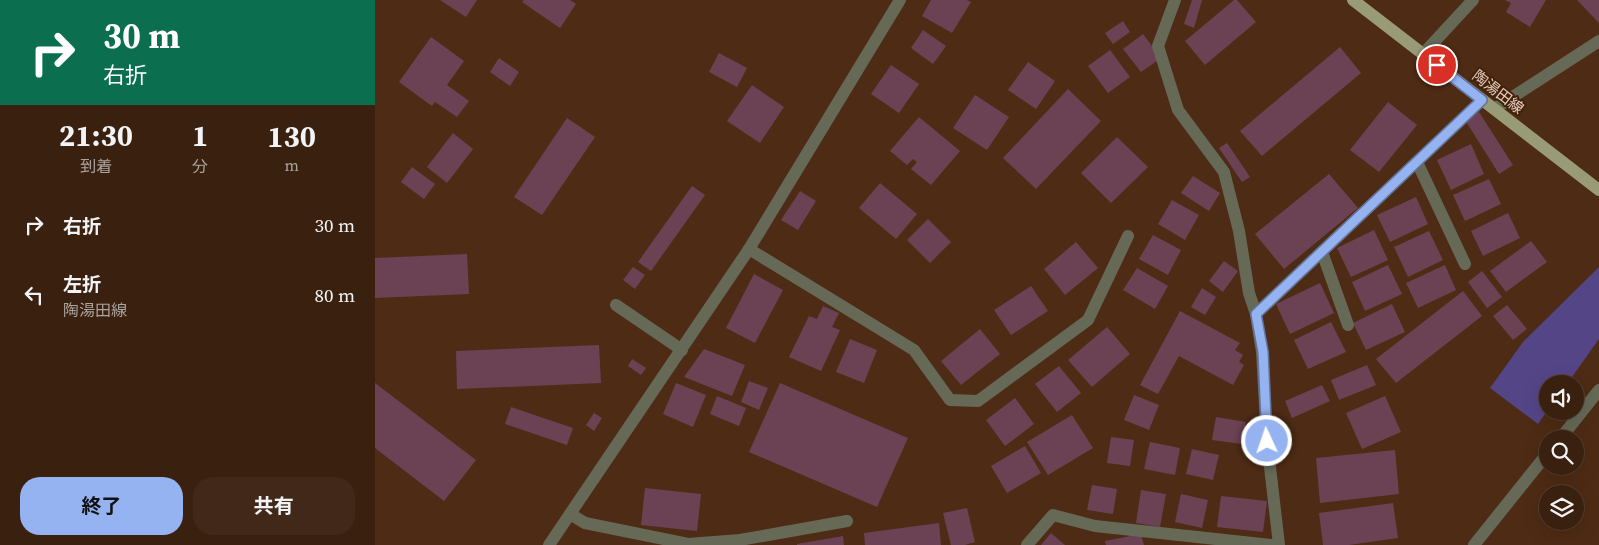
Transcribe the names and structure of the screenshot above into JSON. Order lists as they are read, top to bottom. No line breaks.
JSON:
{"streets":{"main road":["陶湯田線"]},"page":{"turn":["30 m","右折"],"eta":["21:30","到着","1","分","130","m"],"list":[{"name":"右折","value":"30 m"},{"name":"左折","note":"陶湯田線","value":"80 m"}],"buttons":["終了","共有"]}}
